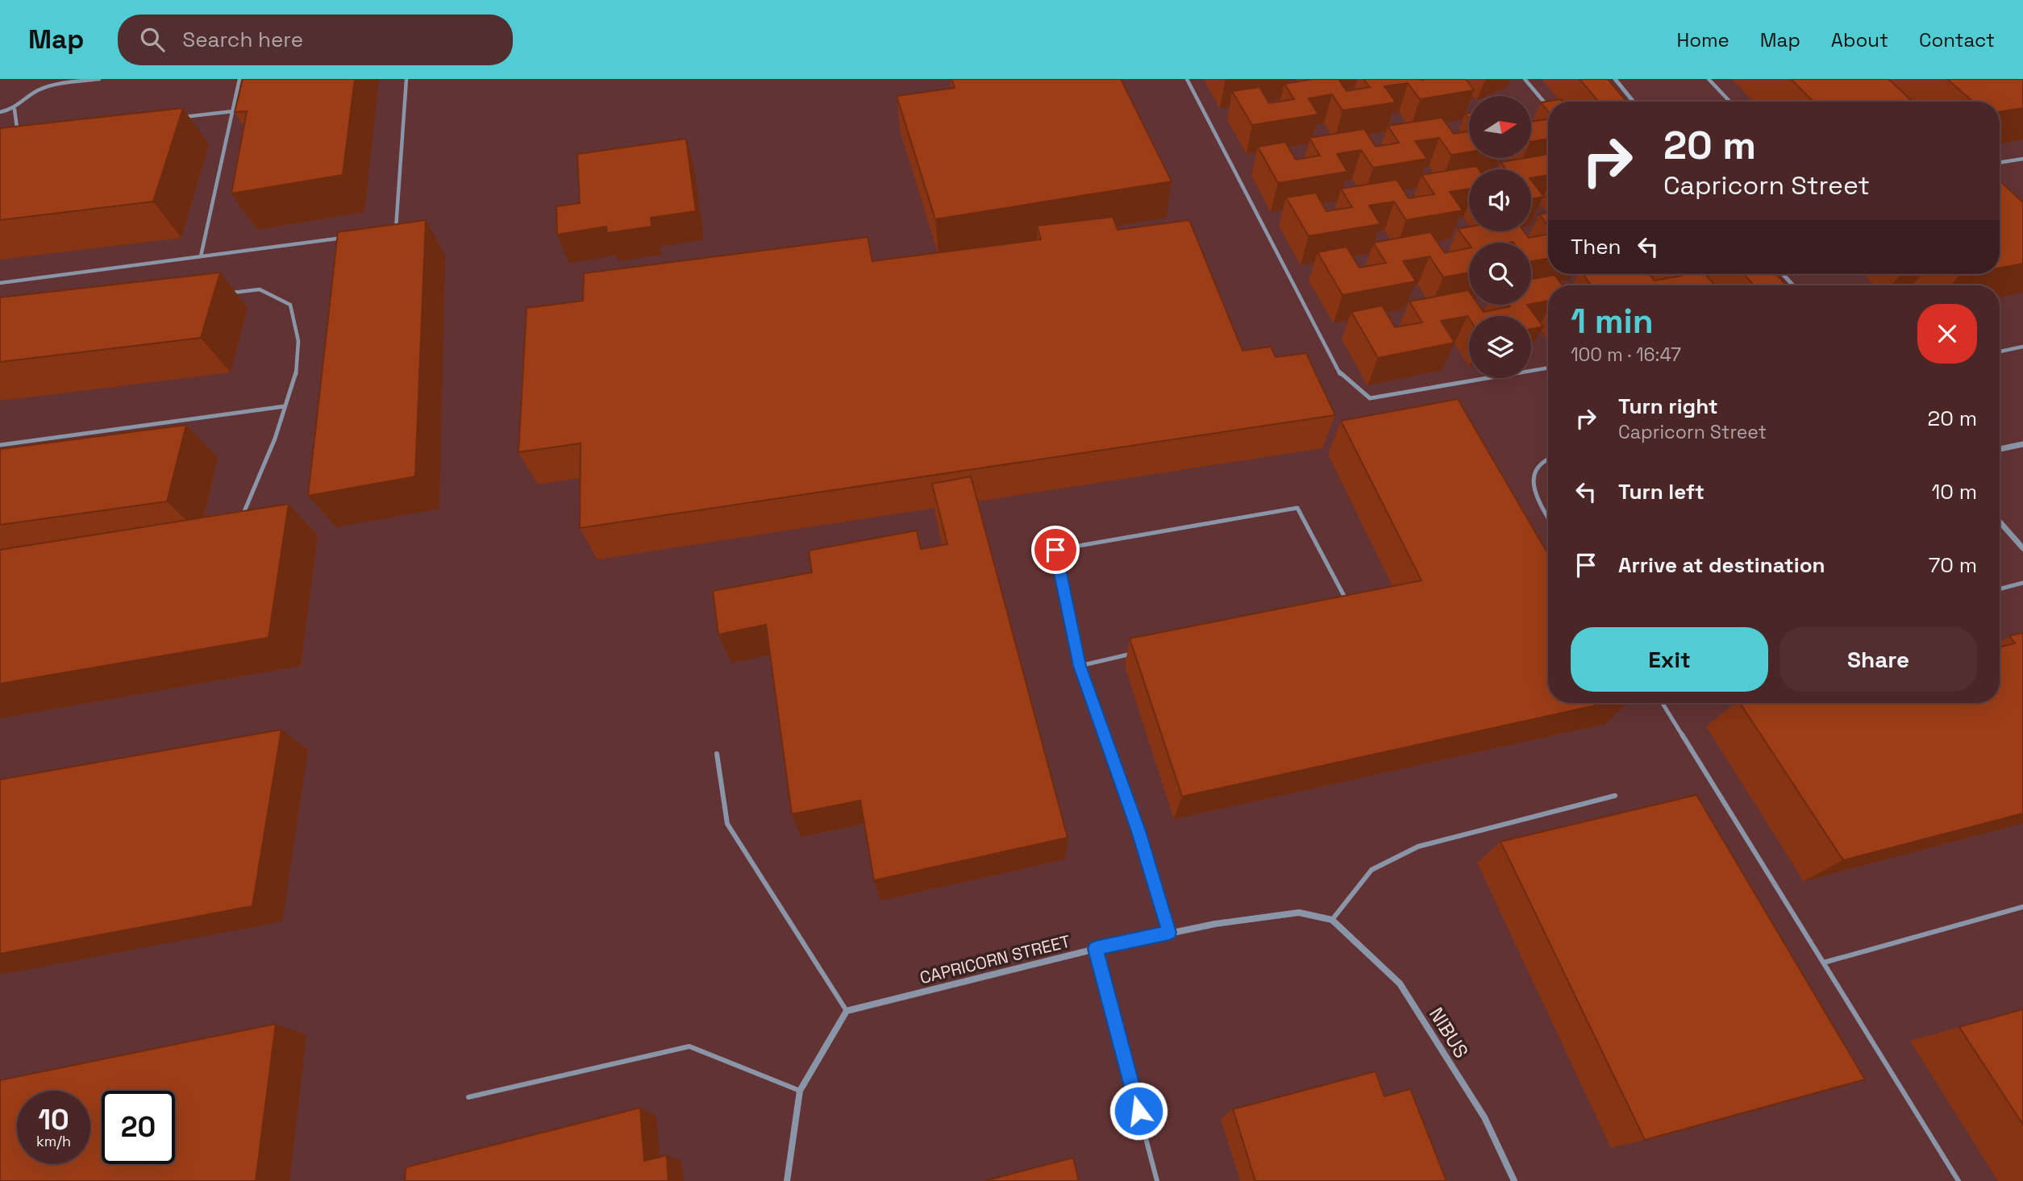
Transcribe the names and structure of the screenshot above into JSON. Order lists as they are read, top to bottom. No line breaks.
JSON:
{"streets":{"street":["CAPRICORN STREET","NIBUS"]},"crossings":[["CAPRICORN STREET","NIBUS"]],"north":"right","page":{"header":"Map","search":"Search here","nav":["Home","Map","About","Contact"],"turn":["20 m","Capricorn Street"],"then":"Then","heading":["1 min","100 m · 16:47"],"list":[{"name":"Turn right","note":"Capricorn Street","value":"20 m"},{"name":"Turn left","value":"10 m"},{"name":"Arrive at destination","value":"70 m"}],"buttons":["Exit","Share"],"speed":"10 km/h","limit":"20"}}
